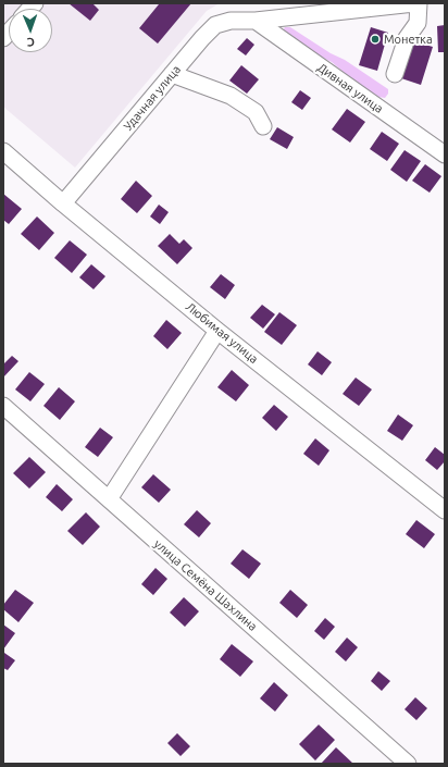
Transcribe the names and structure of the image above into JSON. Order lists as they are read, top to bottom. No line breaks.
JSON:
{"streets":{"street":["Дивная улица","Удачная улица","Любимая улица","улица Семёна Шахлина"]},"crossings":[["Дивная улица","Удачная улица"],["Удачная улица","Любимая улица"]],"places":["Монетка"],"north":"bottom"}
